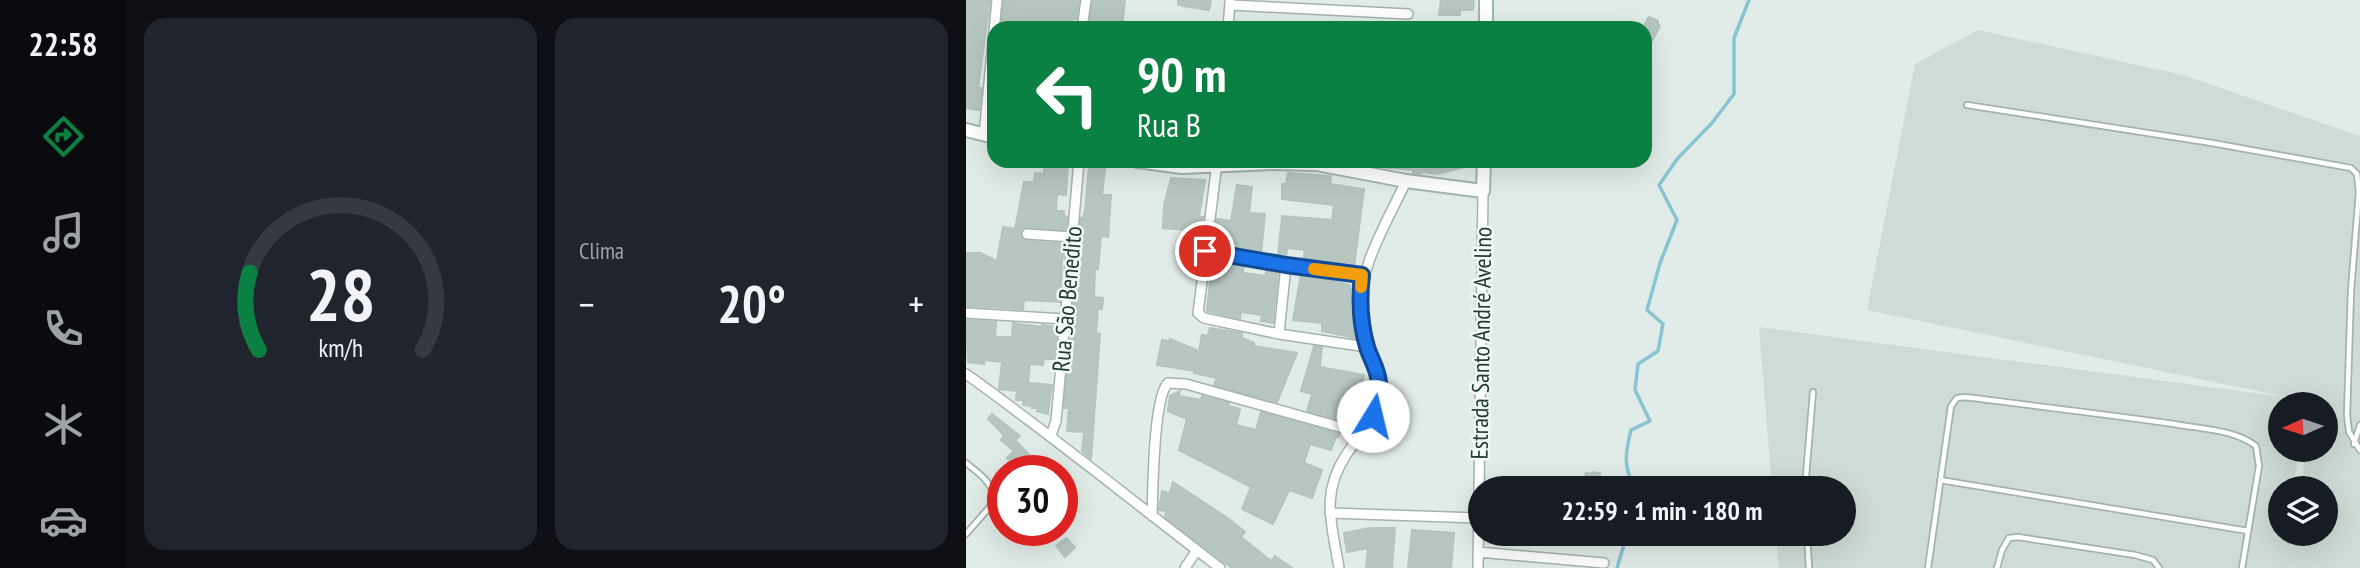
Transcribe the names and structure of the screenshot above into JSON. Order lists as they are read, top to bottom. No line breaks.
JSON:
{"streets":{"main road":["Estrada Santo André Avelino"],"street":["Rua São Benedito"]},"north":"left","page":{"tabs":"22:58","tile":"Clima","turn":["90 m","Rua B"],"heat":["−","20°","+"],"limit":"30","trip":"22:59 · 1 min · 180 m","gauge":["28","km/h"]}}
